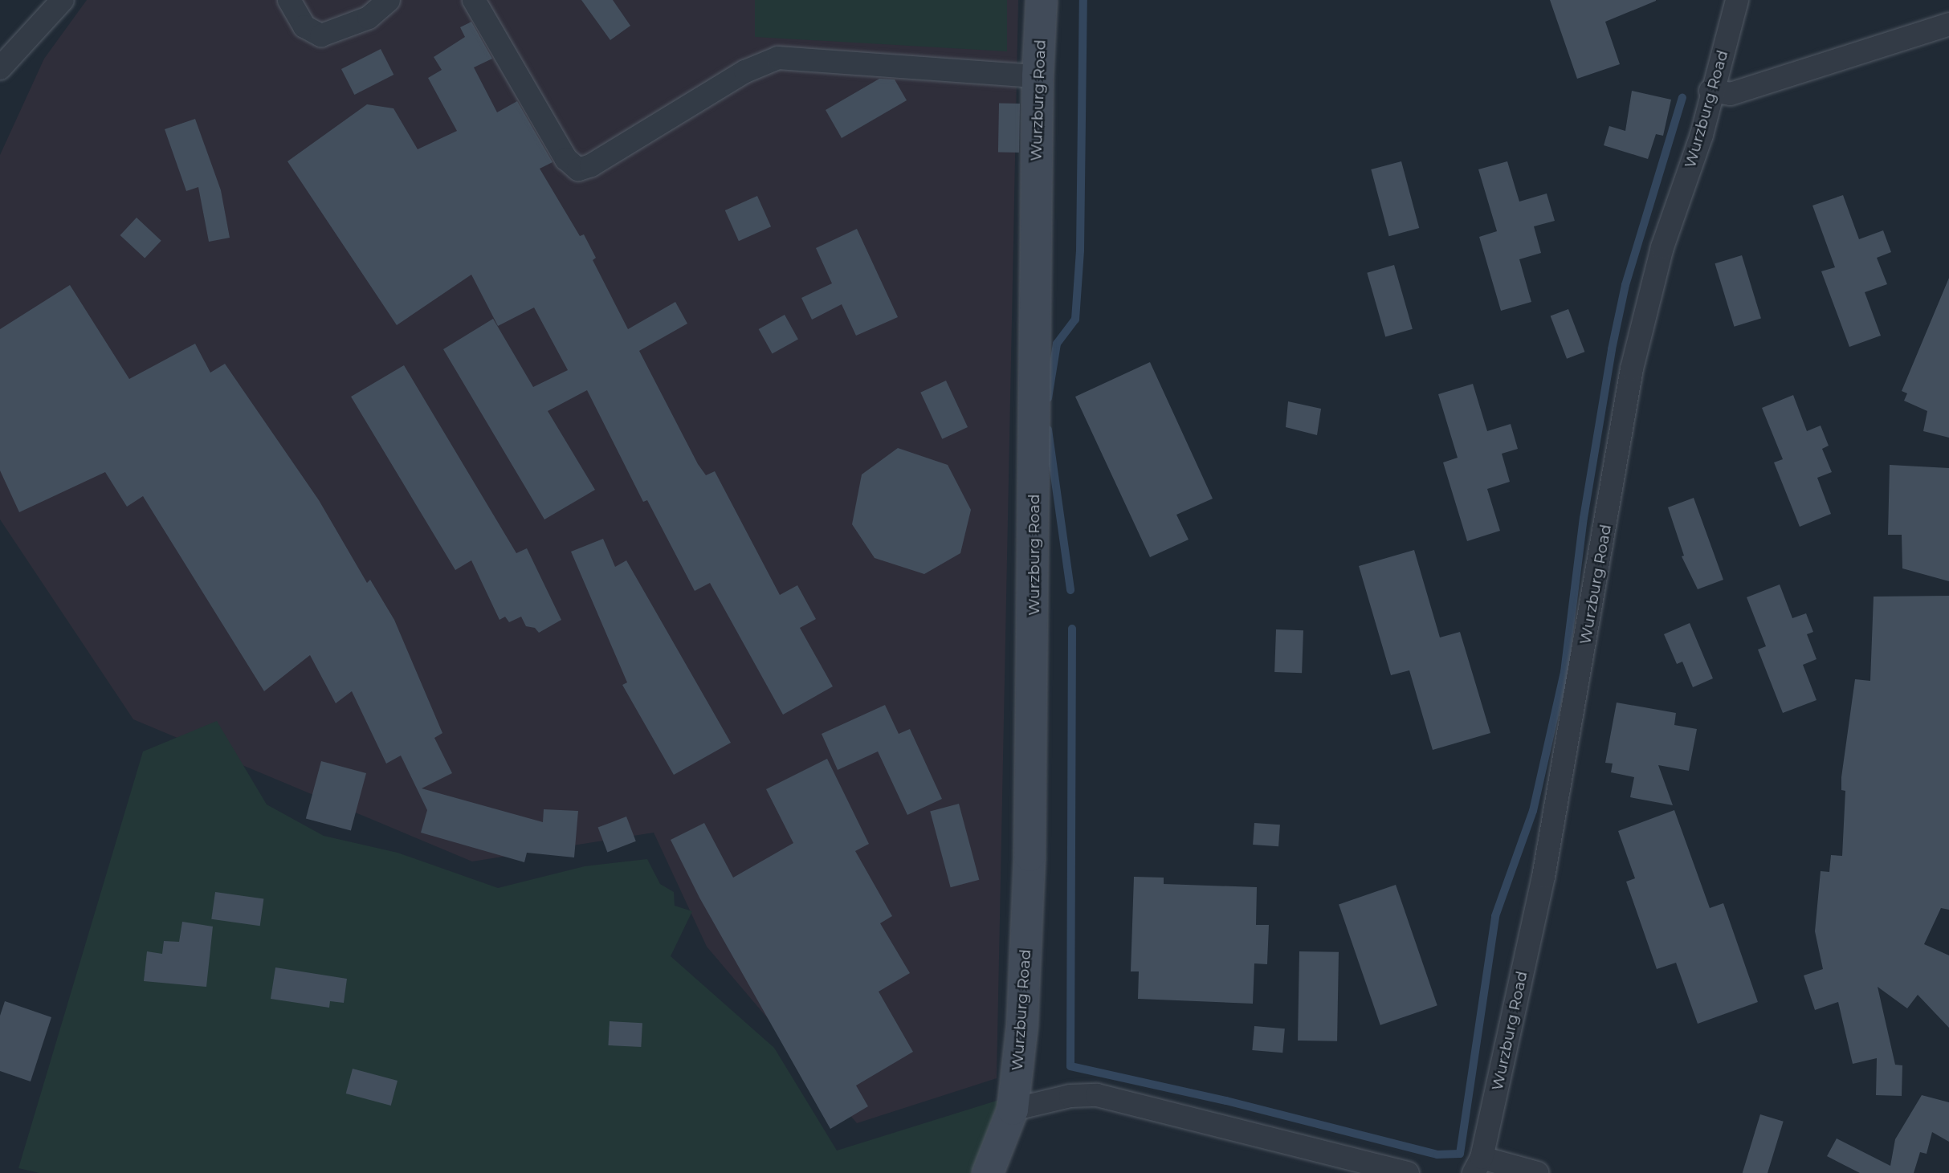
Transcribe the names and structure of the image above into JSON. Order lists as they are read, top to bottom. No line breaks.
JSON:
{"streets":{"main road":["Wurzburg Road"]}}
